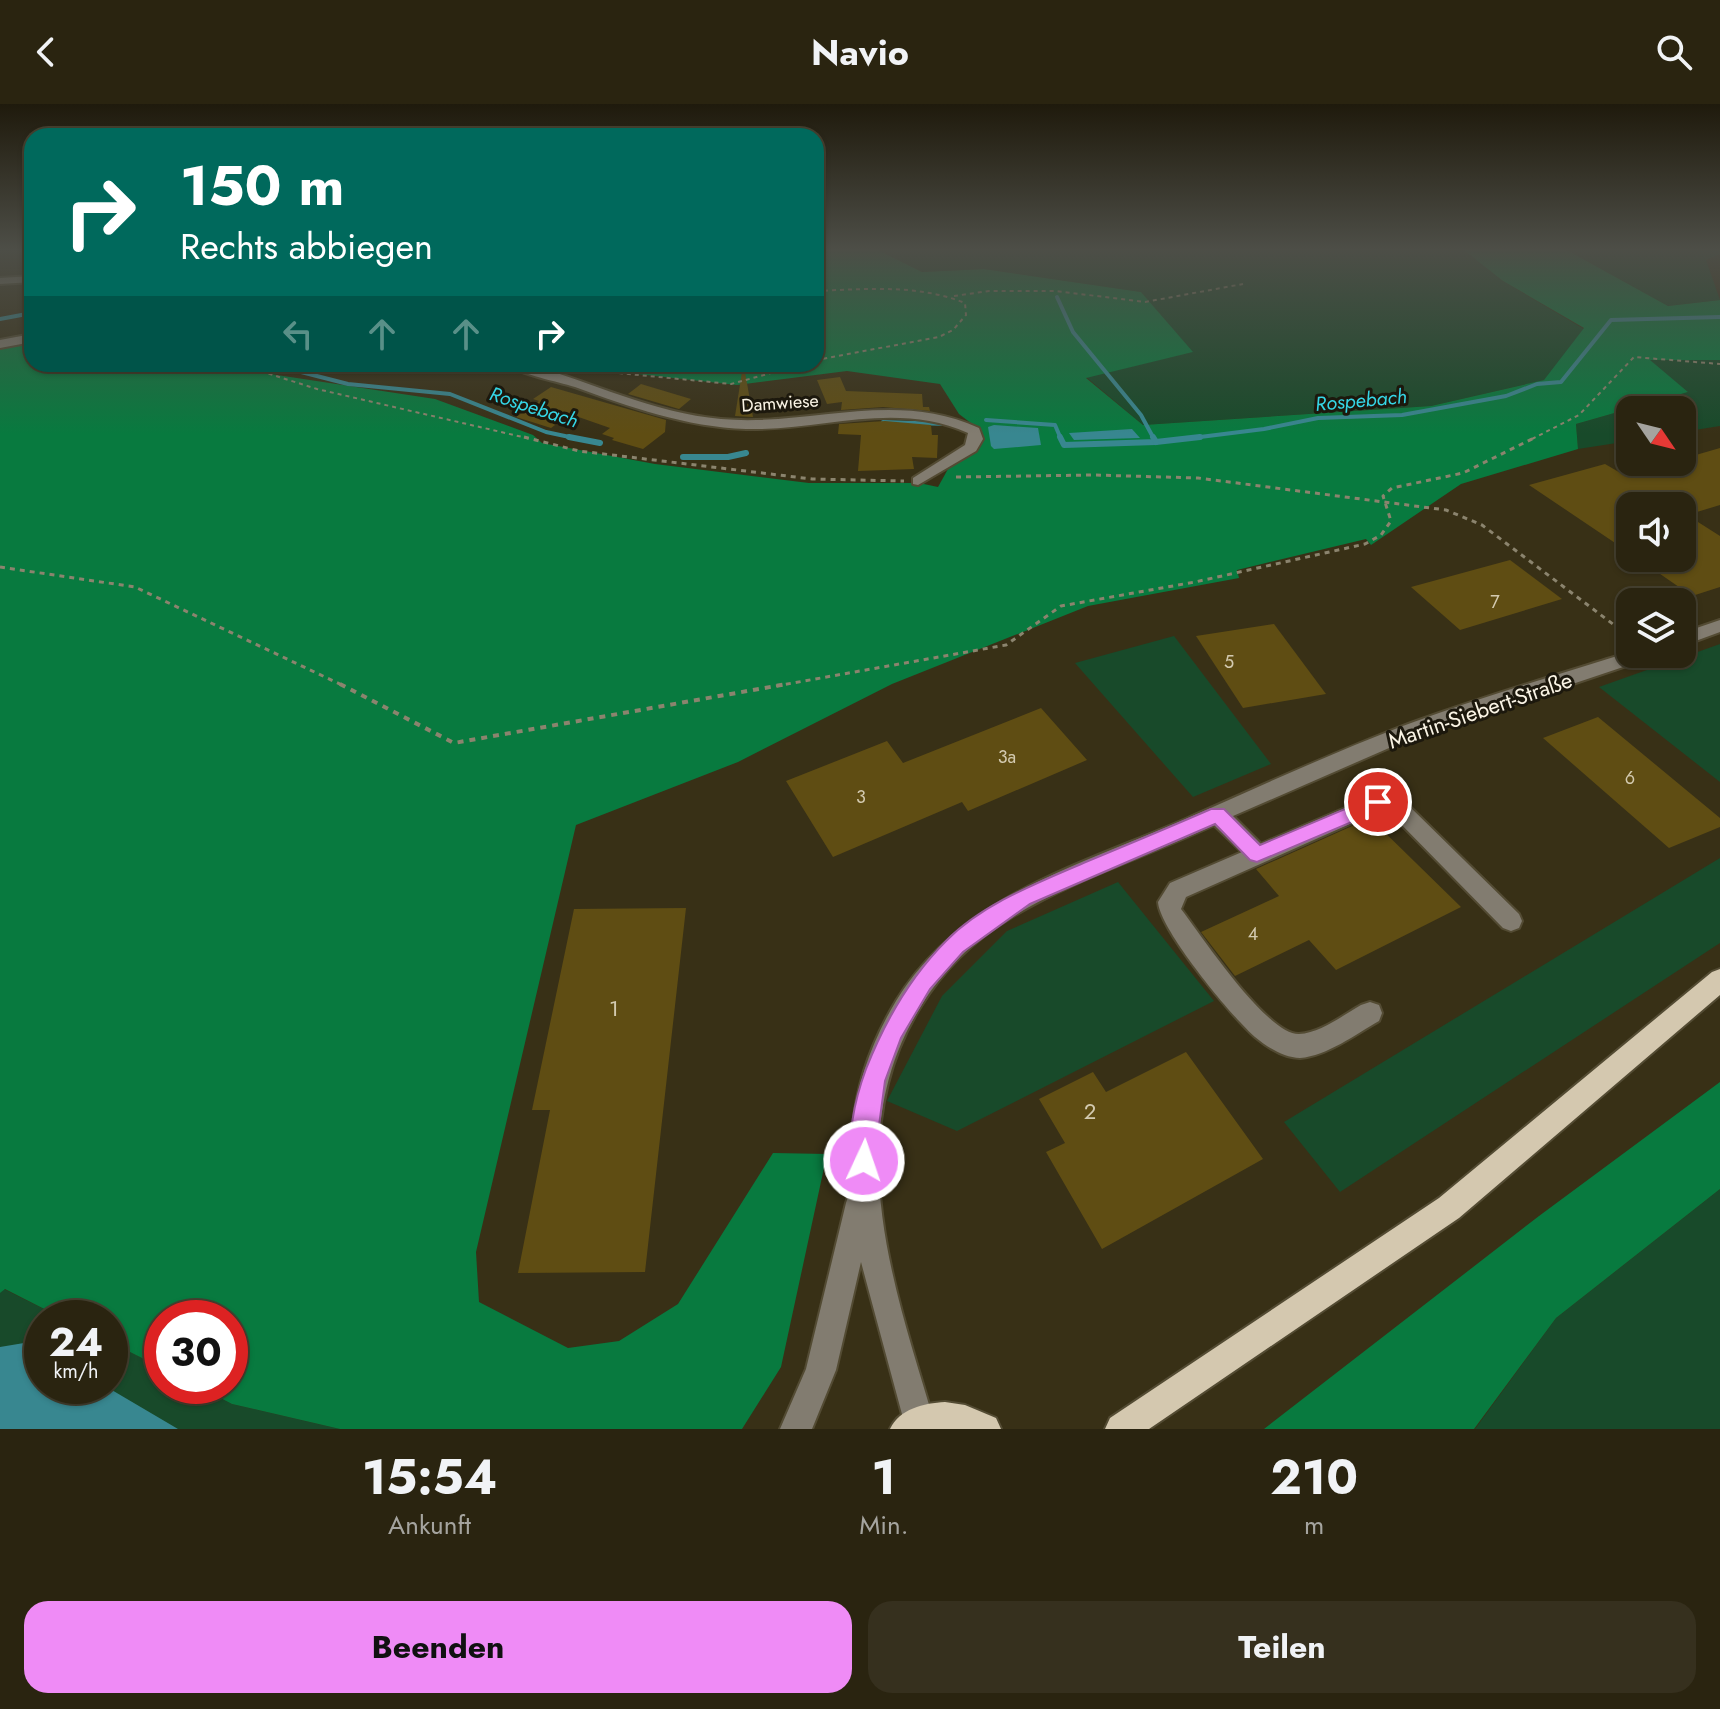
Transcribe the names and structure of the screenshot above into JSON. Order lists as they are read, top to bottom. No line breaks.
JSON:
{"streets":{"street":["Damwiese","Martin-Siebert-Straße"]},"water":["Rospebach"],"house_numbers":["7","5","3a","6","3","4","1","2"],"north":"bottom right","page":{"header":"Navio","turn":["150 m","Rechts abbiegen"],"speed":"24 km/h","limit":"30","eta":["15:54","Ankunft","1","Min.","210","m"],"buttons":["Beenden","Teilen"]}}
